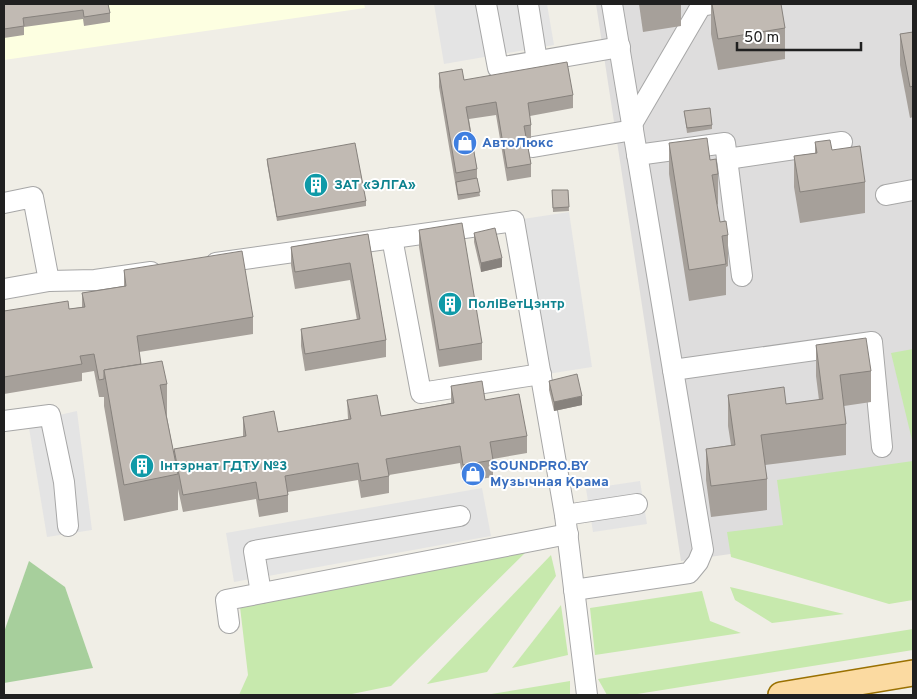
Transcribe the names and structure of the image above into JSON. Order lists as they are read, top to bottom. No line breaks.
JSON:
{"places":{"shop":["АвтоЛюкс","SOUNDPRO.BY Музычная Крама"],"building":["ЗАТ «ЭЛГА»","ПоліВетЦэнтр","Інтэрнат ГДТУ №3"]},"scale_bar":"50 m"}
